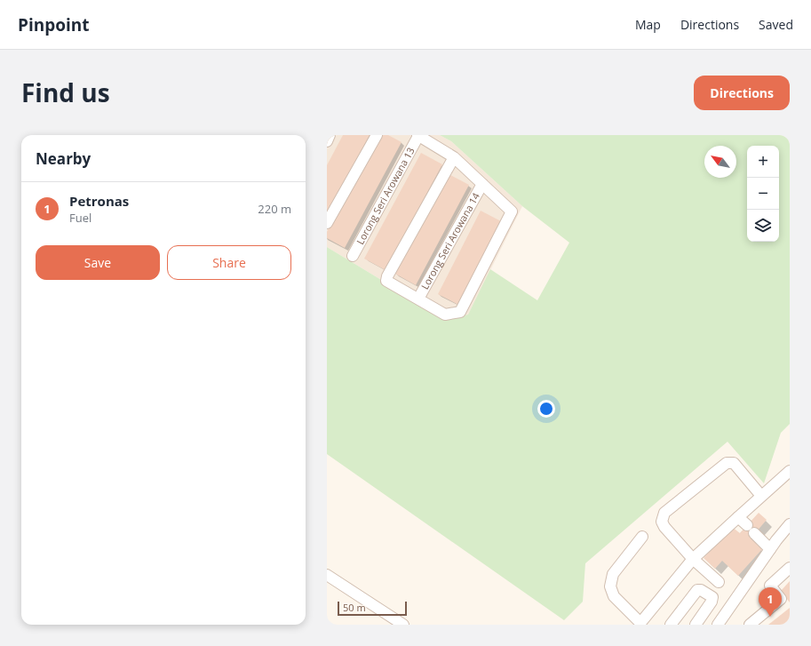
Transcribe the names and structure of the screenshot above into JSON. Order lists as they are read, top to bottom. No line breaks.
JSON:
{"streets":{"street":["Lorong Seri Arowana 13","Lorong Seri Arowana 14"]},"scale_bar":"50 m","north":"top left","page":{"header":"Pinpoint","nav":["Map","Directions","Saved"],"title":"Find us","buttons":["Directions",["Save","Share"]],"heading":"Nearby","map_buttons":["+","−"],"list":[{"mark":"1","name":"Petronas","note":"Fuel","value":"220 m"}],"pins":"1","scale":"50 m"}}
